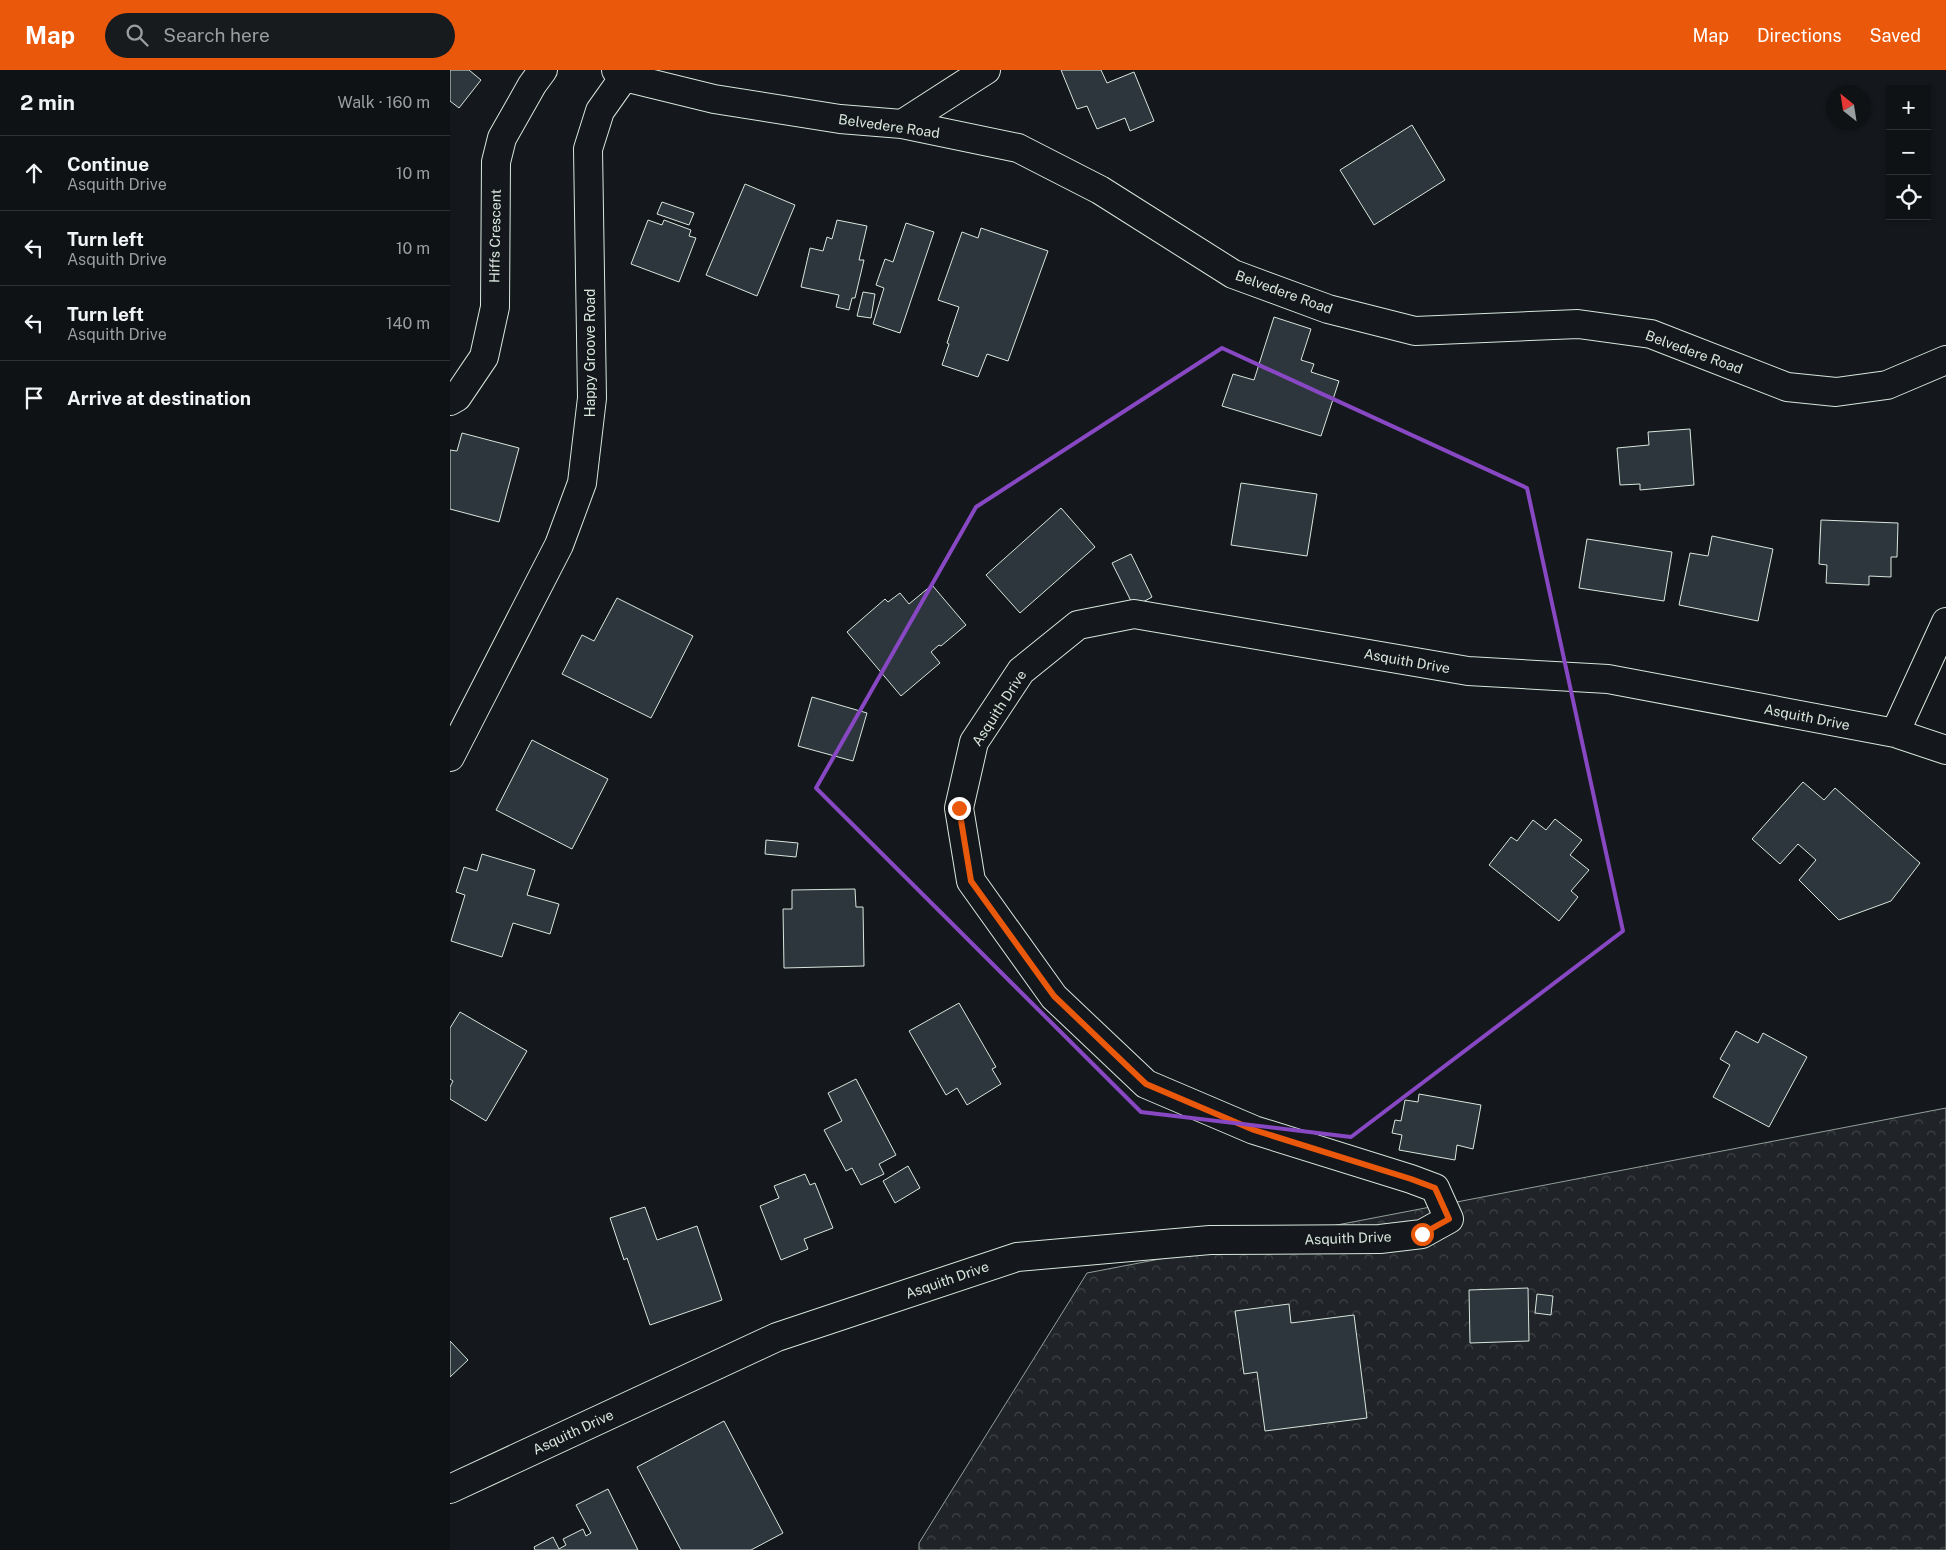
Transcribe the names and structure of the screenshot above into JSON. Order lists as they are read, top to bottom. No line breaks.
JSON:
{"streets":{"street":["Belvedere Road","Hiffs Crescent","Happy Groove Road","Asquith Drive"]},"crossings":[["Belvedere Road","Happy Groove Road"]],"north":"top left","page":{"header":"Map","search":"Search here","nav":["Map","Directions","Saved"],"heading":["2 min","Walk · 160 m"],"map_buttons":["+","−"],"list":[["Continue","Asquith Drive","10 m"],["Turn left","Asquith Drive","10 m"],["Turn left","Asquith Drive","140 m"],"Arrive at destination"]}}
